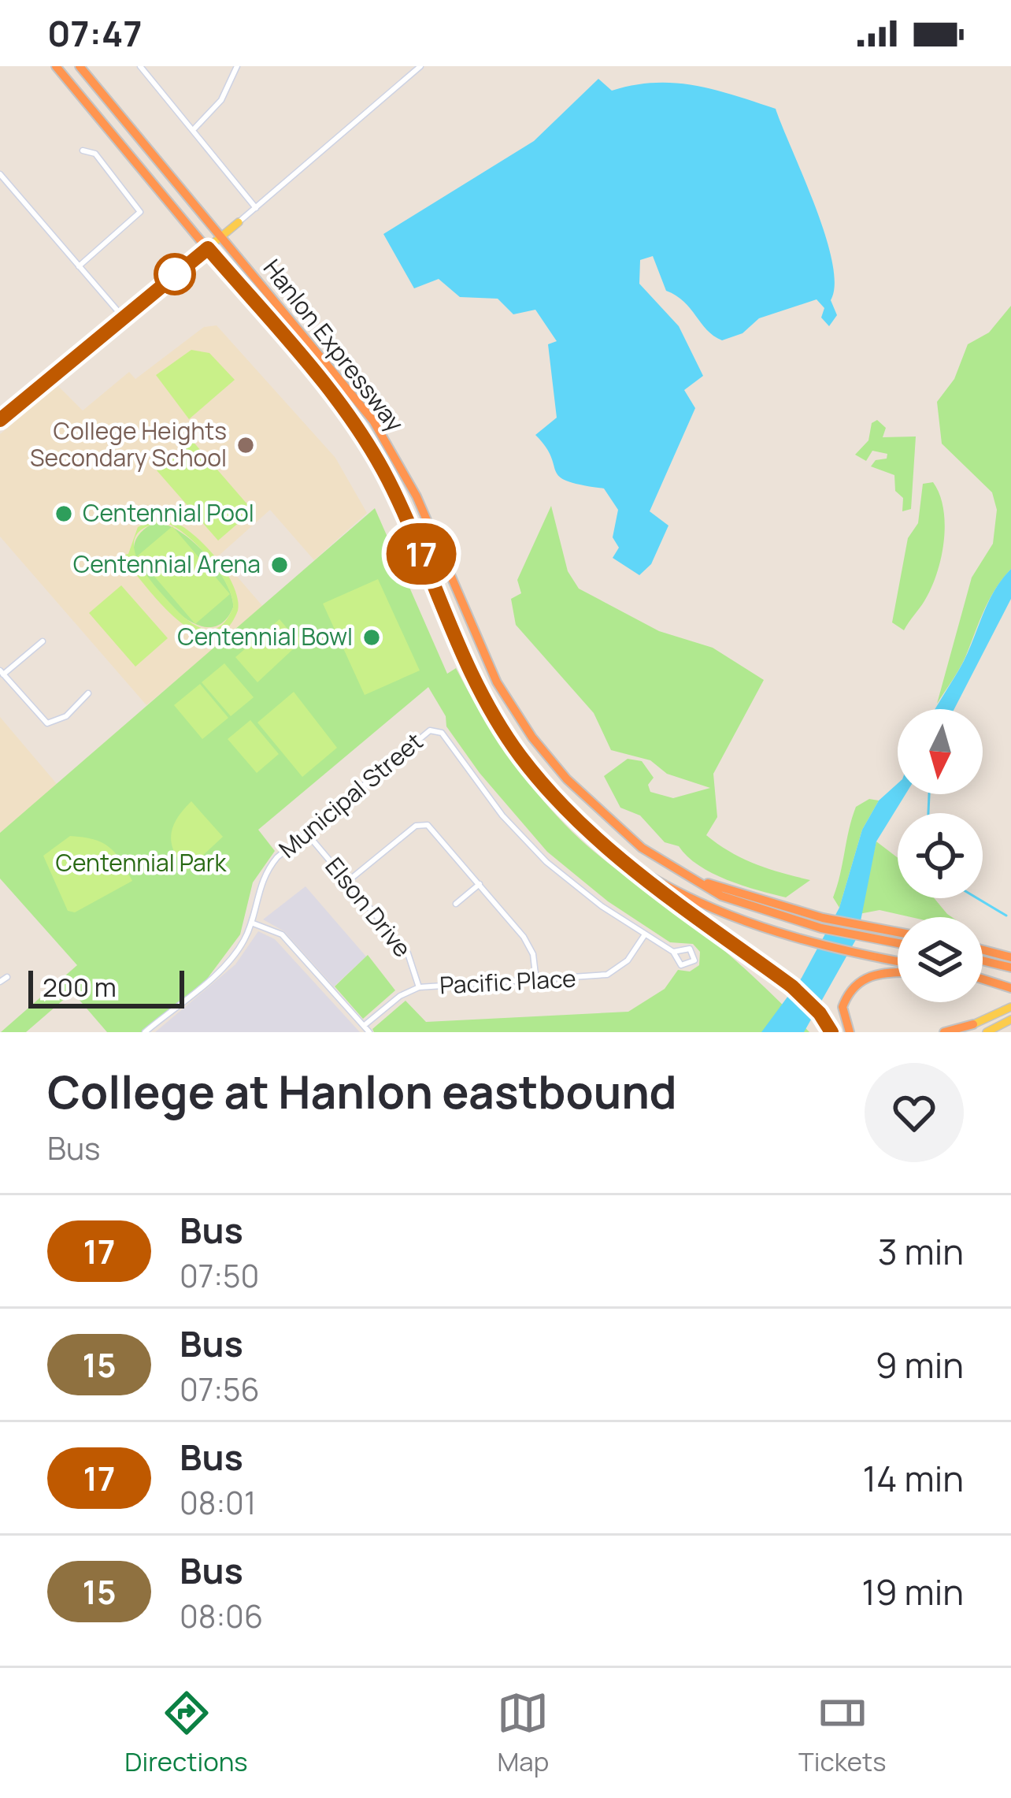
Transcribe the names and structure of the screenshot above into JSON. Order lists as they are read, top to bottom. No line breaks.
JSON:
{"streets":{"highway":["Hanlon Expressway"],"street":["Municipal Street","Elson Drive","Pacific Place"]},"crossings":[["Municipal Street","Elson Drive"],["Municipal Street","Pacific Place"],["Elson Drive","Pacific Place"]],"parks":["Centennial Park"],"places":["College Heights Secondary School","Centennial Pool","Centennial Arena","Centennial Bowl"],"lines":["bus line 17"],"scale_bar":"200 m","north":"bottom","page":{"status":"07:47","on_map":"17","scale":"200 m","heading":["College at Hanlon eastbound","Bus"],"list":[{"mark":"17","name":"Bus","note":"07:50","value":"3 min"},{"mark":"15","name":"Bus","note":"07:56","value":"9 min"},{"mark":"17","name":"Bus","note":"08:01","value":"14 min"},{"mark":"15","name":"Bus","note":"08:06","value":"19 min"}],"tabs":["Directions","Map","Tickets"]}}
